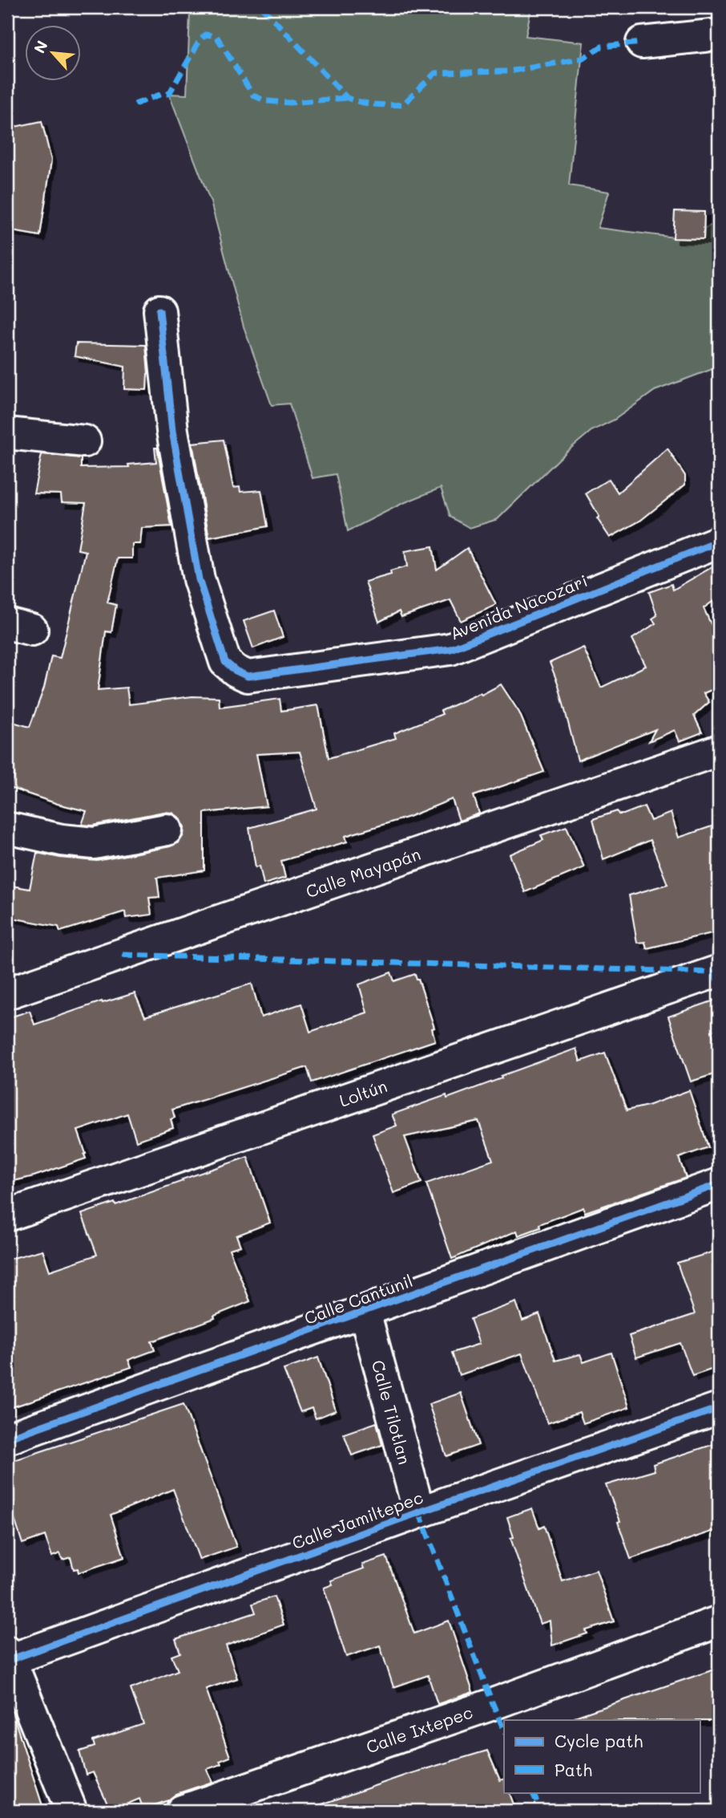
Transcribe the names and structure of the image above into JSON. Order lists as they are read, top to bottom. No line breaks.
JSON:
{"streets":{"street":["Avenida Nacozari","Calle Mayapán","Loltún","Calle Cantunil","Calle Tilotlan","Calle Jamiltepec","Calle Ixtepec"]},"crossings":[["Calle Cantunil","Calle Tilotlan"],["Calle Tilotlan","Calle Jamiltepec"]],"legend":["Cycle path","Path"],"north":"top left"}
